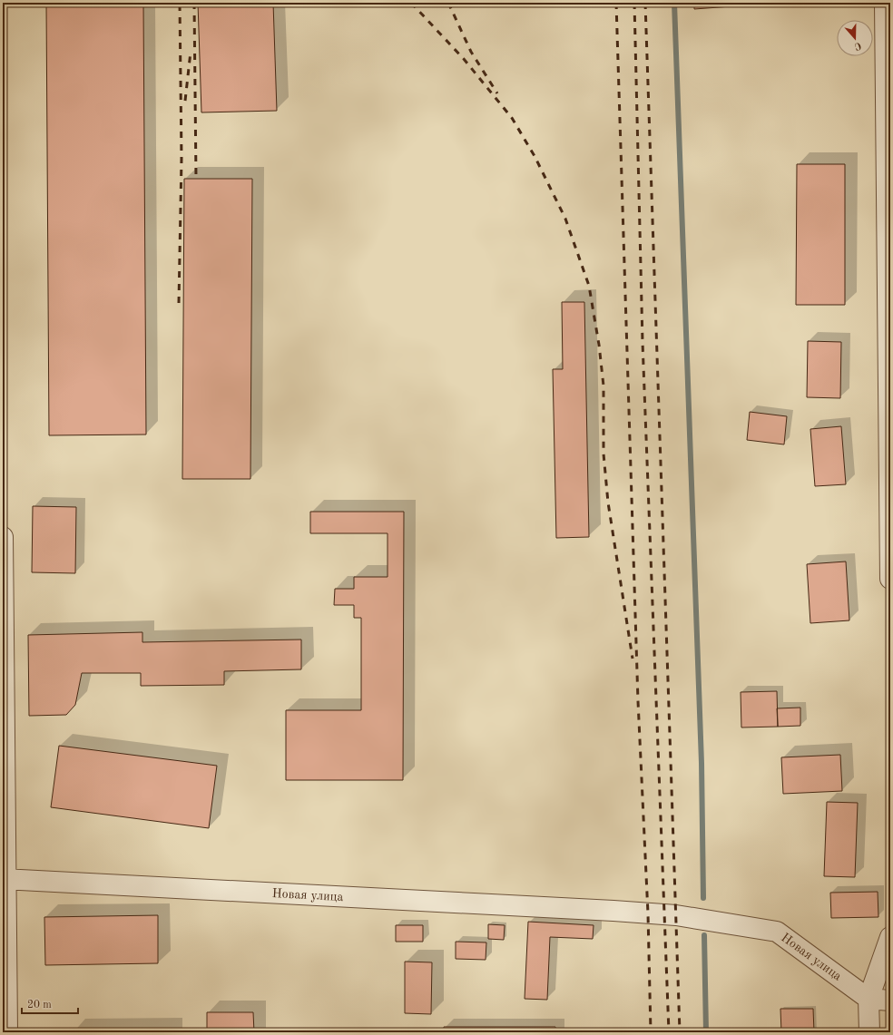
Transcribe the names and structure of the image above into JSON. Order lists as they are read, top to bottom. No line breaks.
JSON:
{"streets":{"street":["Новая улица"]},"scale_bar":"20 m","north":"bottom"}
